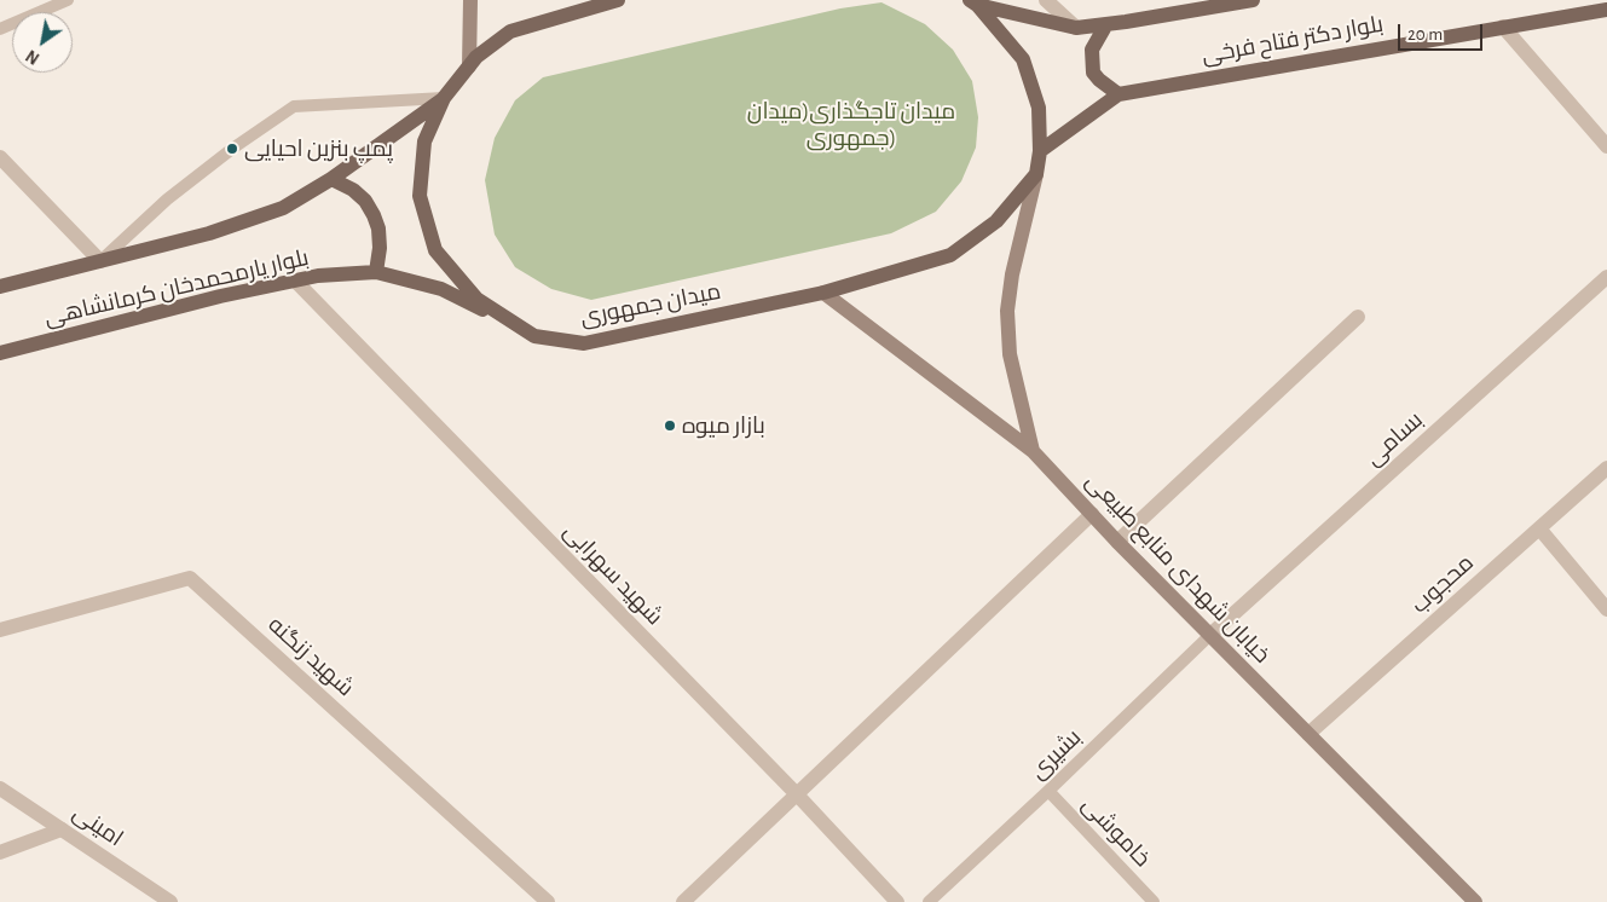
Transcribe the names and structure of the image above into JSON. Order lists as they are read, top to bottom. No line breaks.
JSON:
{"streets":{"main road":["بلوار دکتر فتاح فرخی","بلوار یارمحمدخان کرمانشاهی","میدان جمهوری","خیابان شهدای منابع طبیعی"],"street":["بسامی","شهید سهرابی","محجوب","شهید زنگنه","امینی"],"lane":["بشیری","خاموشی"]},"crossings":[["بلوار یارمحمدخان کرمانشاهی","میدان جمهوری"],["بلوار یارمحمدخان کرمانشاهی","شهید سهرابی"],["میدان جمهوری","خیابان شهدای منابع طبیعی"],["بسامی","خیابان شهدای منابع طبیعی"],["بسامی","بشیری"],["خیابان شهدای منابع طبیعی","محجوب"],["خیابان شهدای منابع طبیعی","بشیری"],["بشیری","خاموشی"]],"parks":["میدان تاجگذاری(میدان جمهوری)"],"places":["پمپ بنزین احیایی","بازار میوه"],"scale_bar":"20 m","north":"bottom left"}
